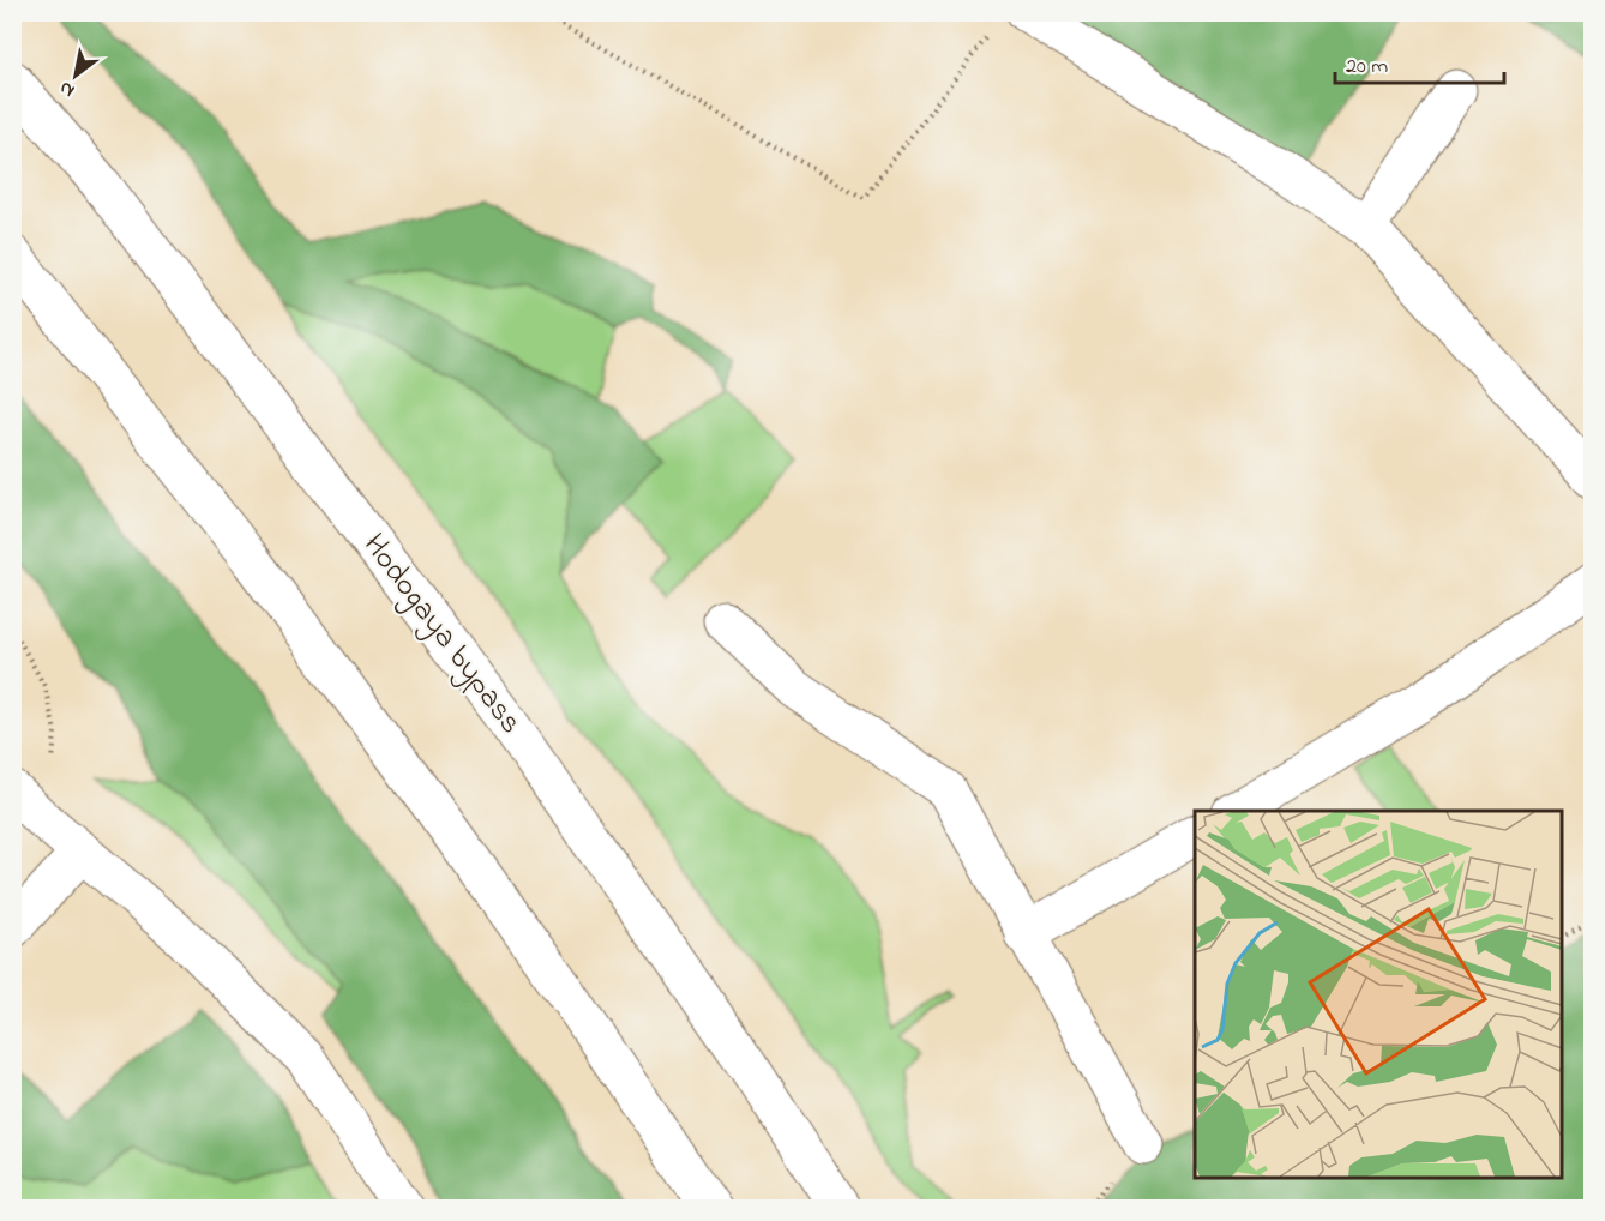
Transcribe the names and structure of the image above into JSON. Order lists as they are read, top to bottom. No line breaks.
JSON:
{"streets":{"main road":["Hodogaya bypass"]},"scale_bar":"20 m","north":"bottom left"}
